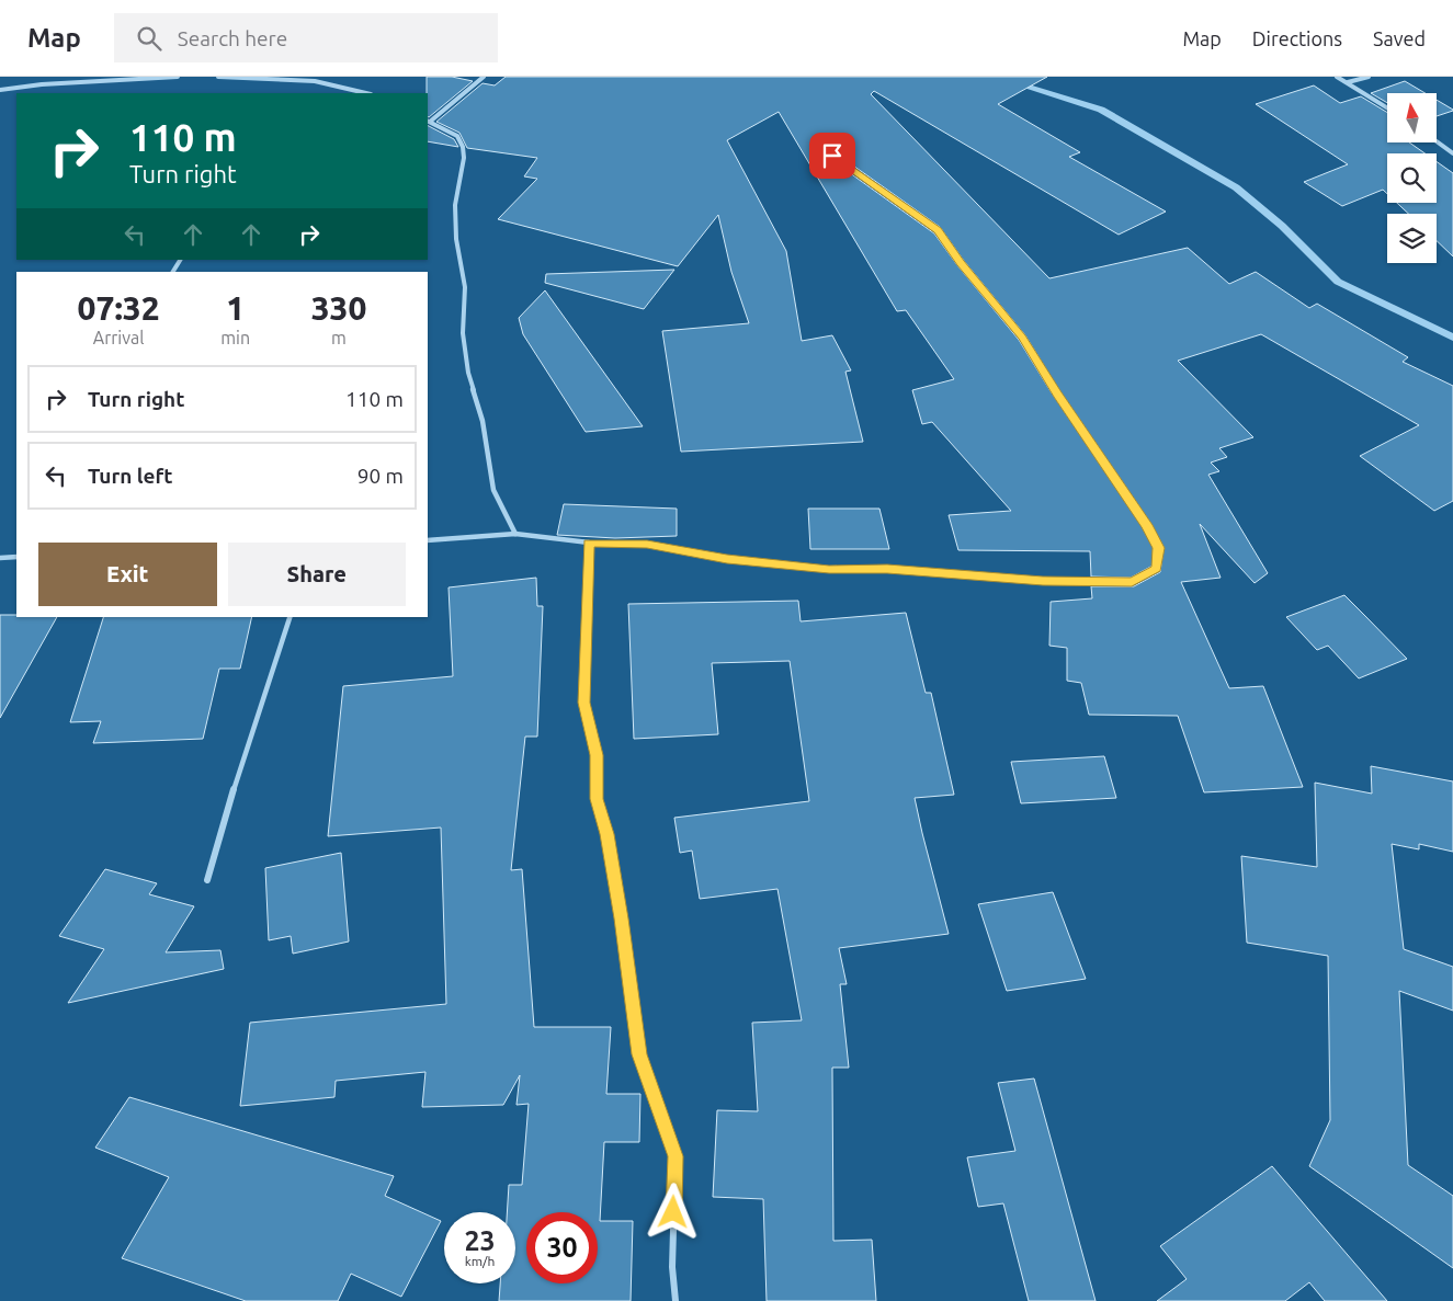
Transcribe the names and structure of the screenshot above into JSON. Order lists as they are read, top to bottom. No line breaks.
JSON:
{"north":"top","page":{"header":"Map","search":"Search here","nav":["Map","Directions","Saved"],"turn":["110 m","Turn right"],"eta":["07:32","Arrival","1","min","330","m"],"list":[{"name":"Turn right","value":"110 m"},{"name":"Turn left","value":"90 m"}],"buttons":["Exit","Share"],"speed":"23 km/h","limit":"30"}}
